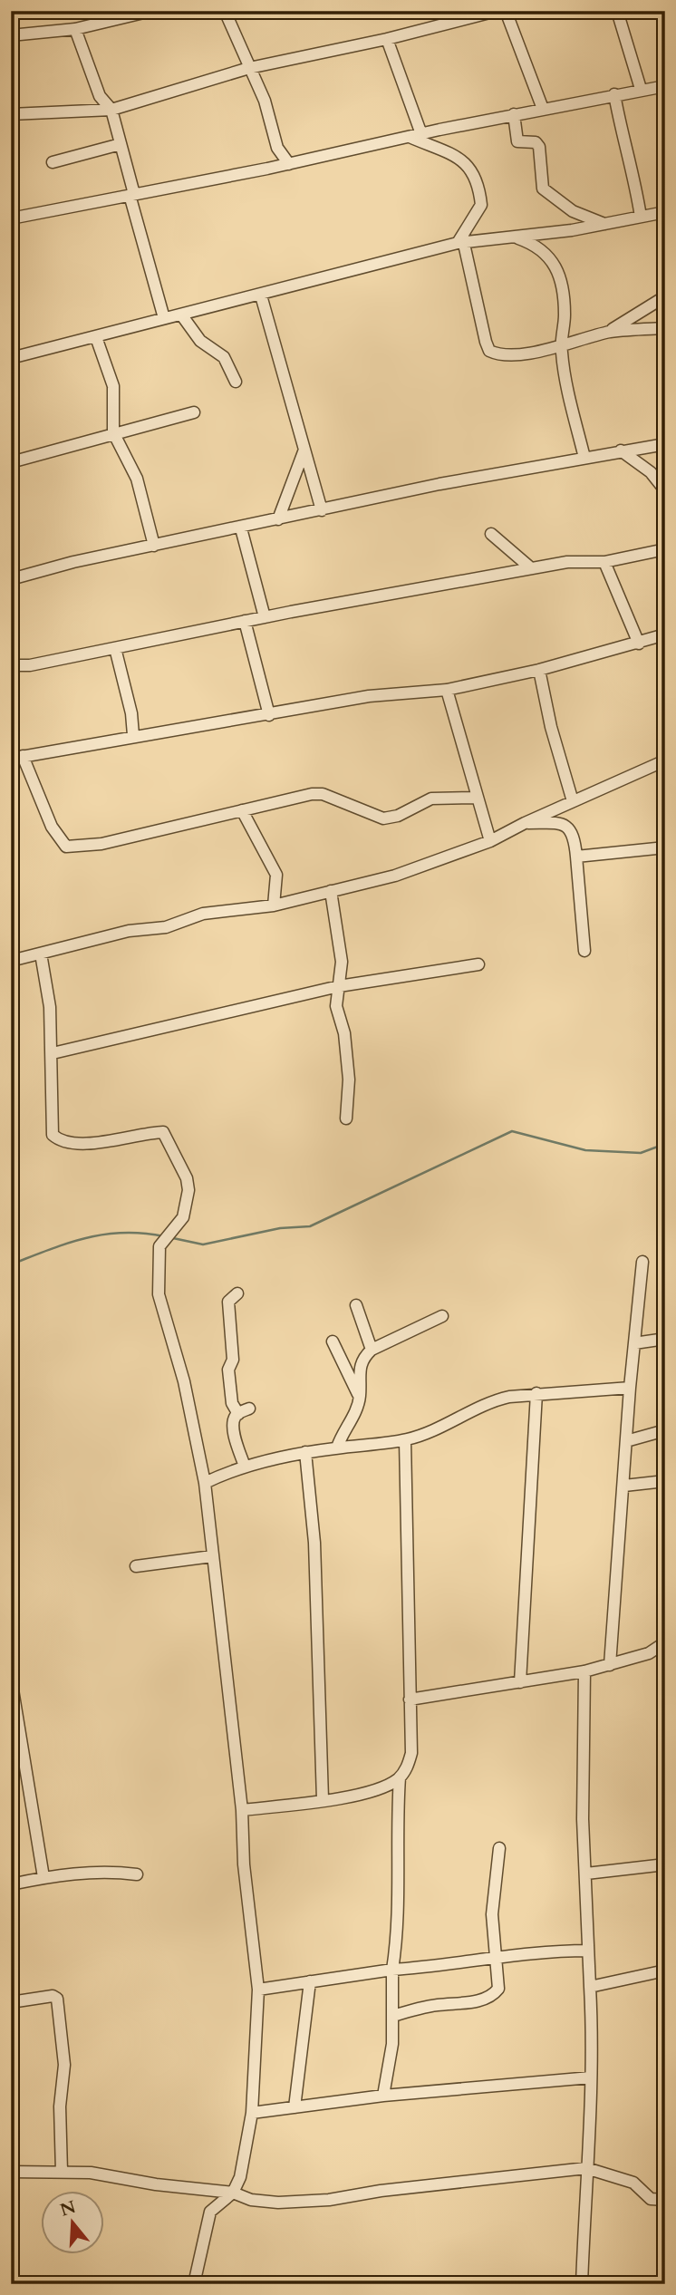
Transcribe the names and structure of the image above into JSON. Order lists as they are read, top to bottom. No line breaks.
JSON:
{"north":"top"}
